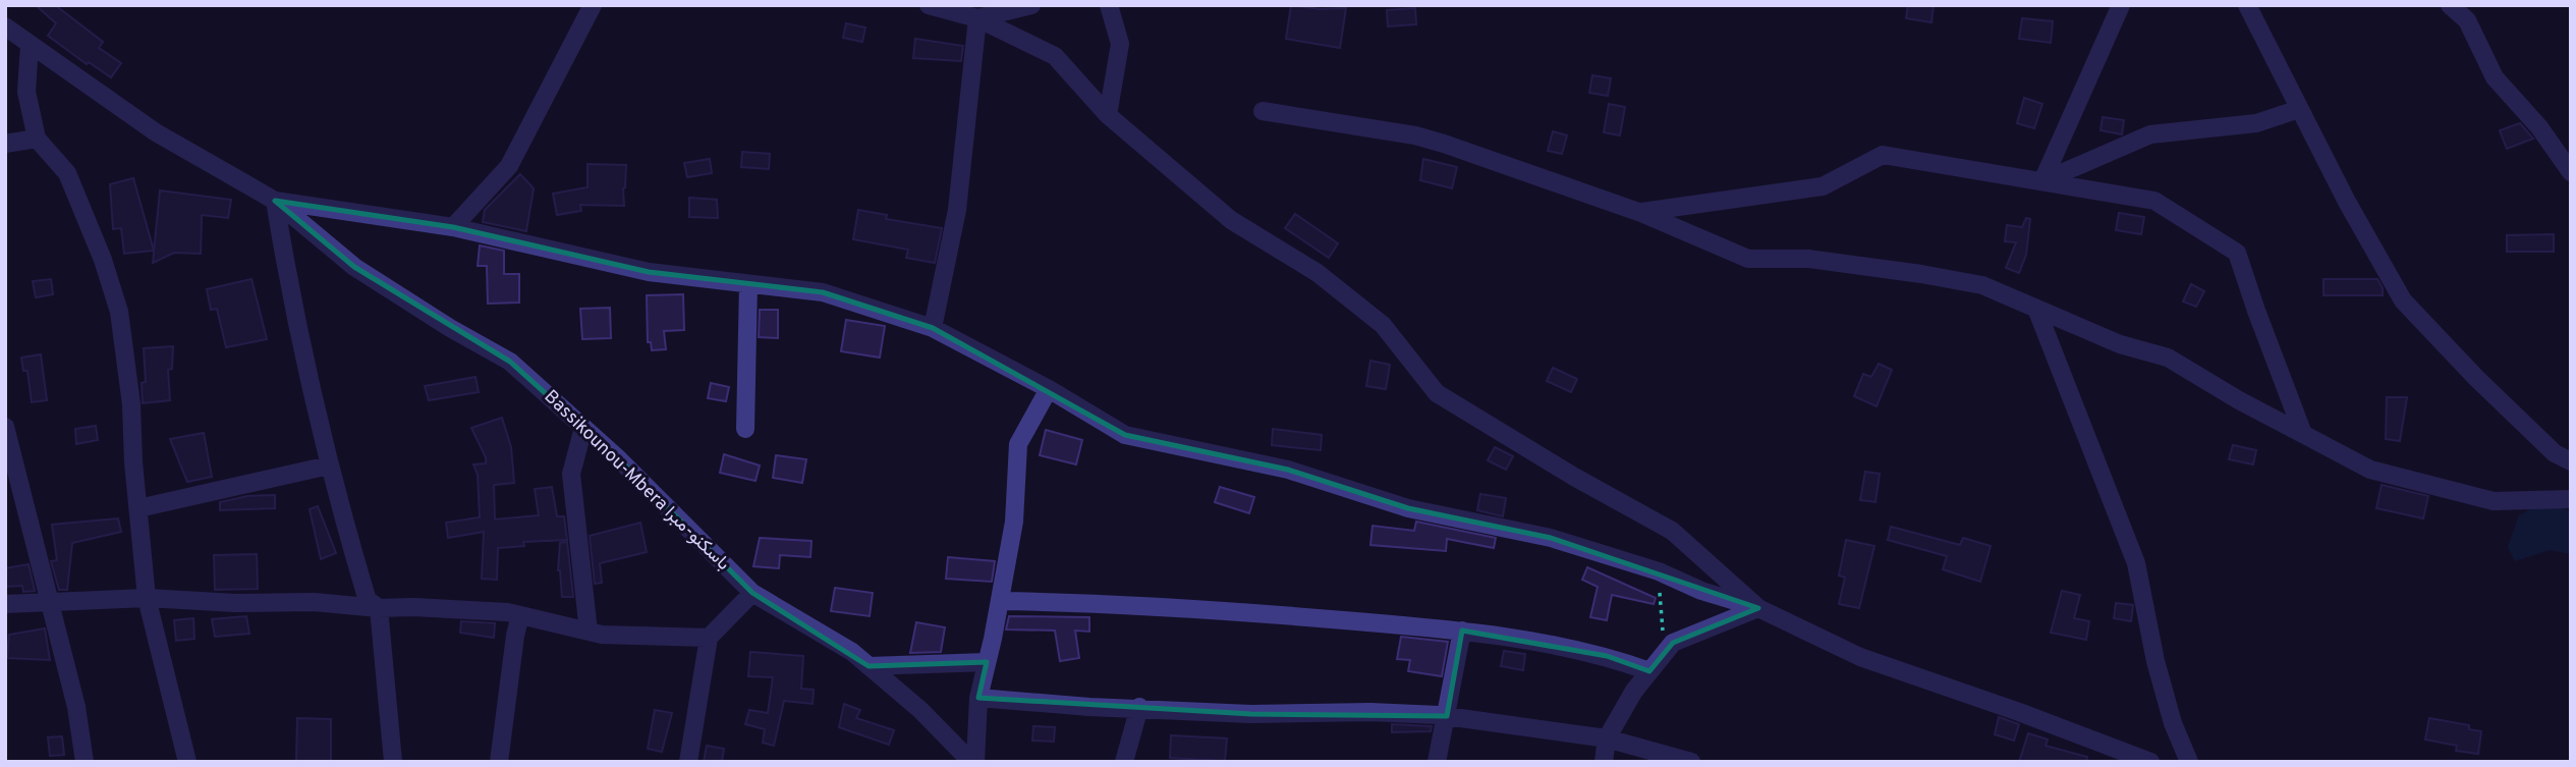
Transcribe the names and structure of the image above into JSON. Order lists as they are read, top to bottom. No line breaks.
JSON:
{"streets":{"street":["Bassikounou-Mbera باسكنو-مبرا"]}}
